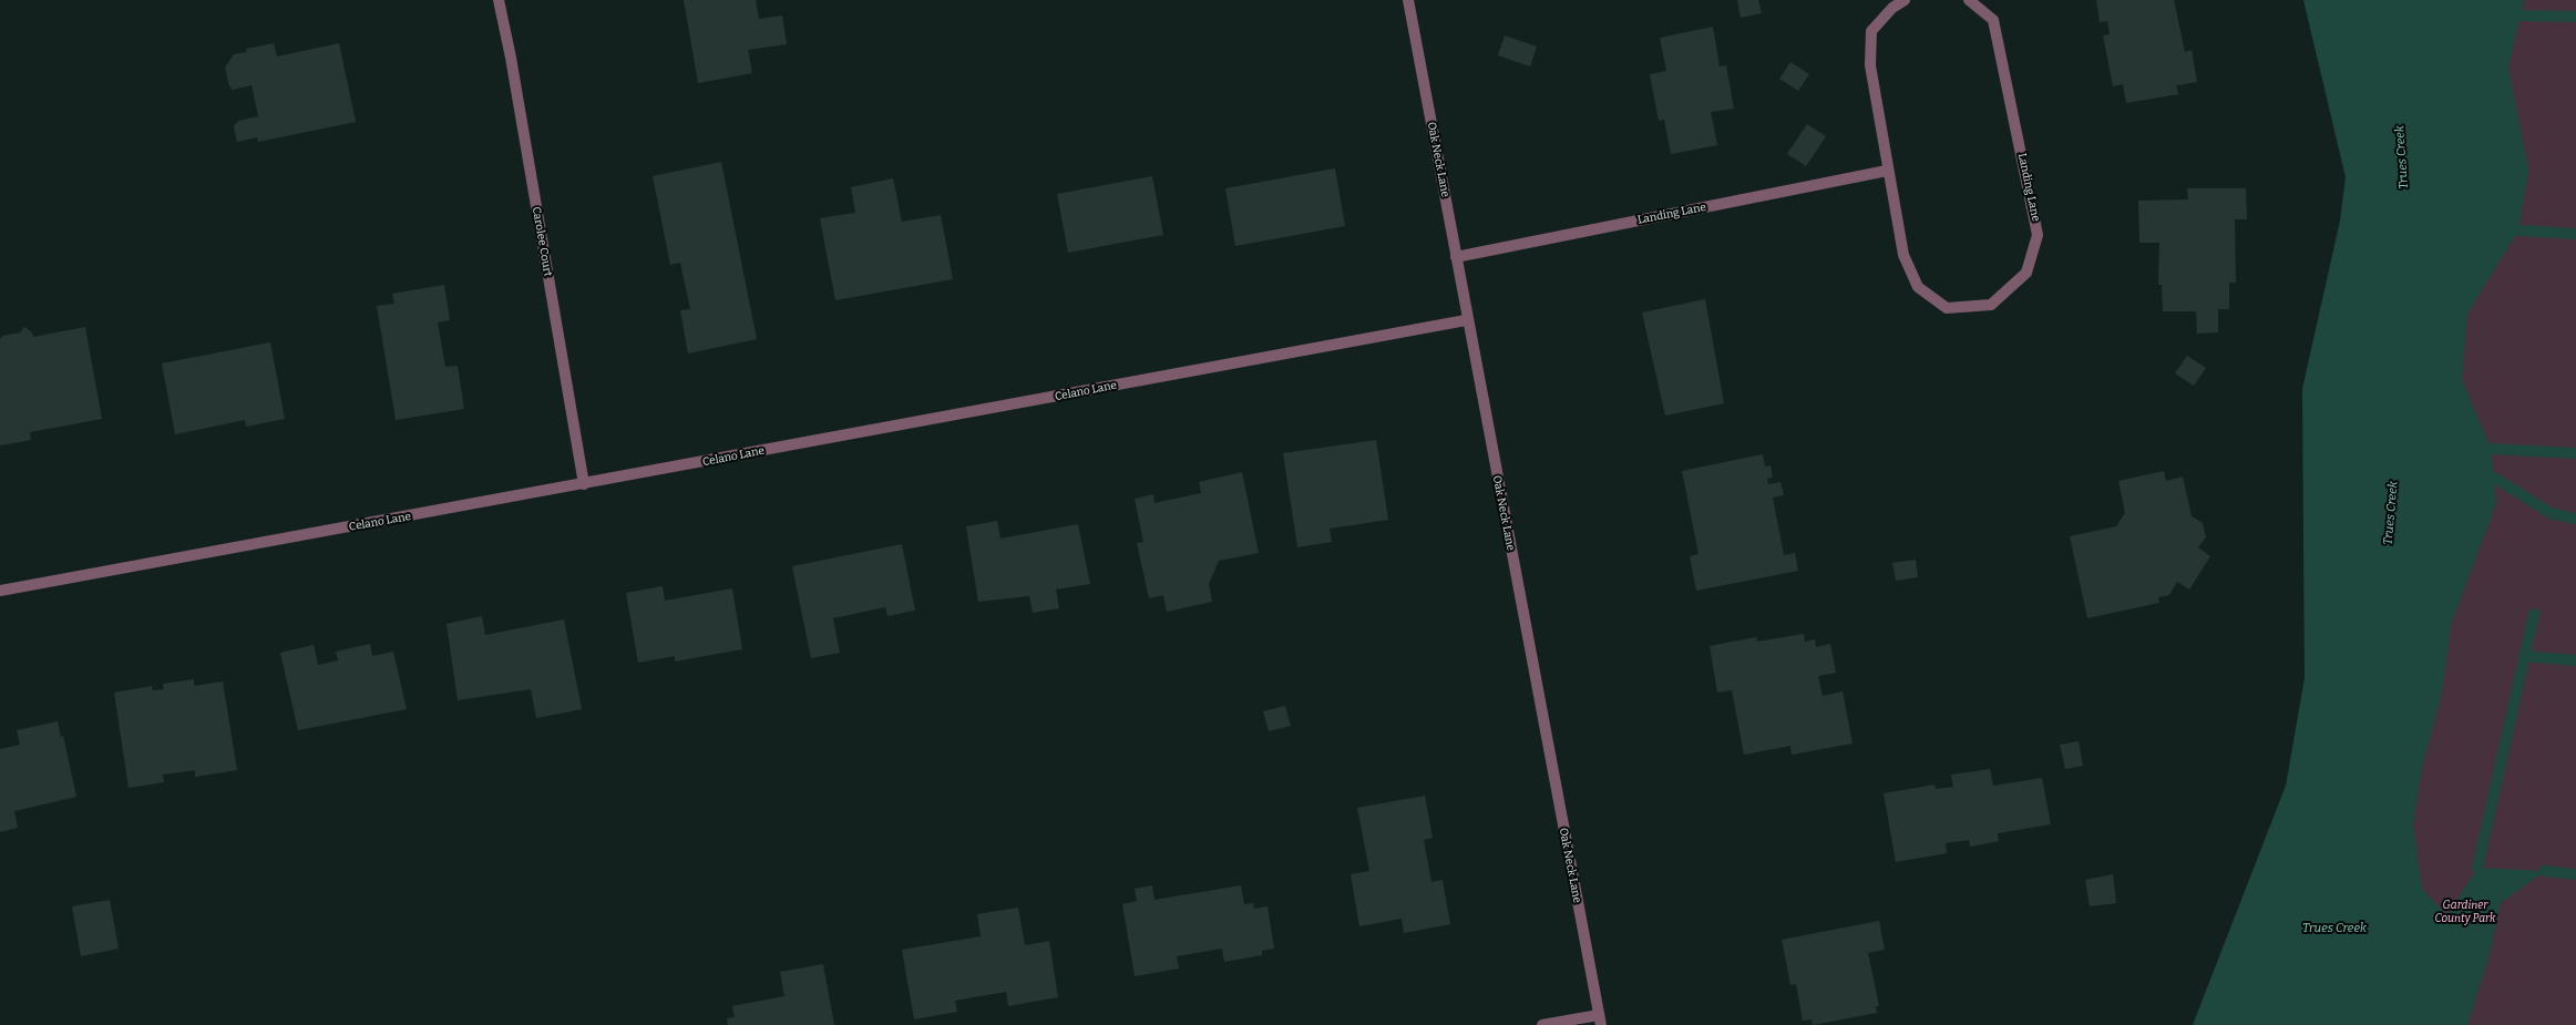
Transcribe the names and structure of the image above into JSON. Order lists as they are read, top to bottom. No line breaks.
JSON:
{"streets":{"street":["Oak Neck Lane","Landing Lane","Carolee Court","Celano Lane"]},"crossings":[["Oak Neck Lane","Landing Lane"],["Oak Neck Lane","Celano Lane"],["Carolee Court","Celano Lane"]],"water":["Trues Creek"],"parks":["Gardiner County Park"]}
